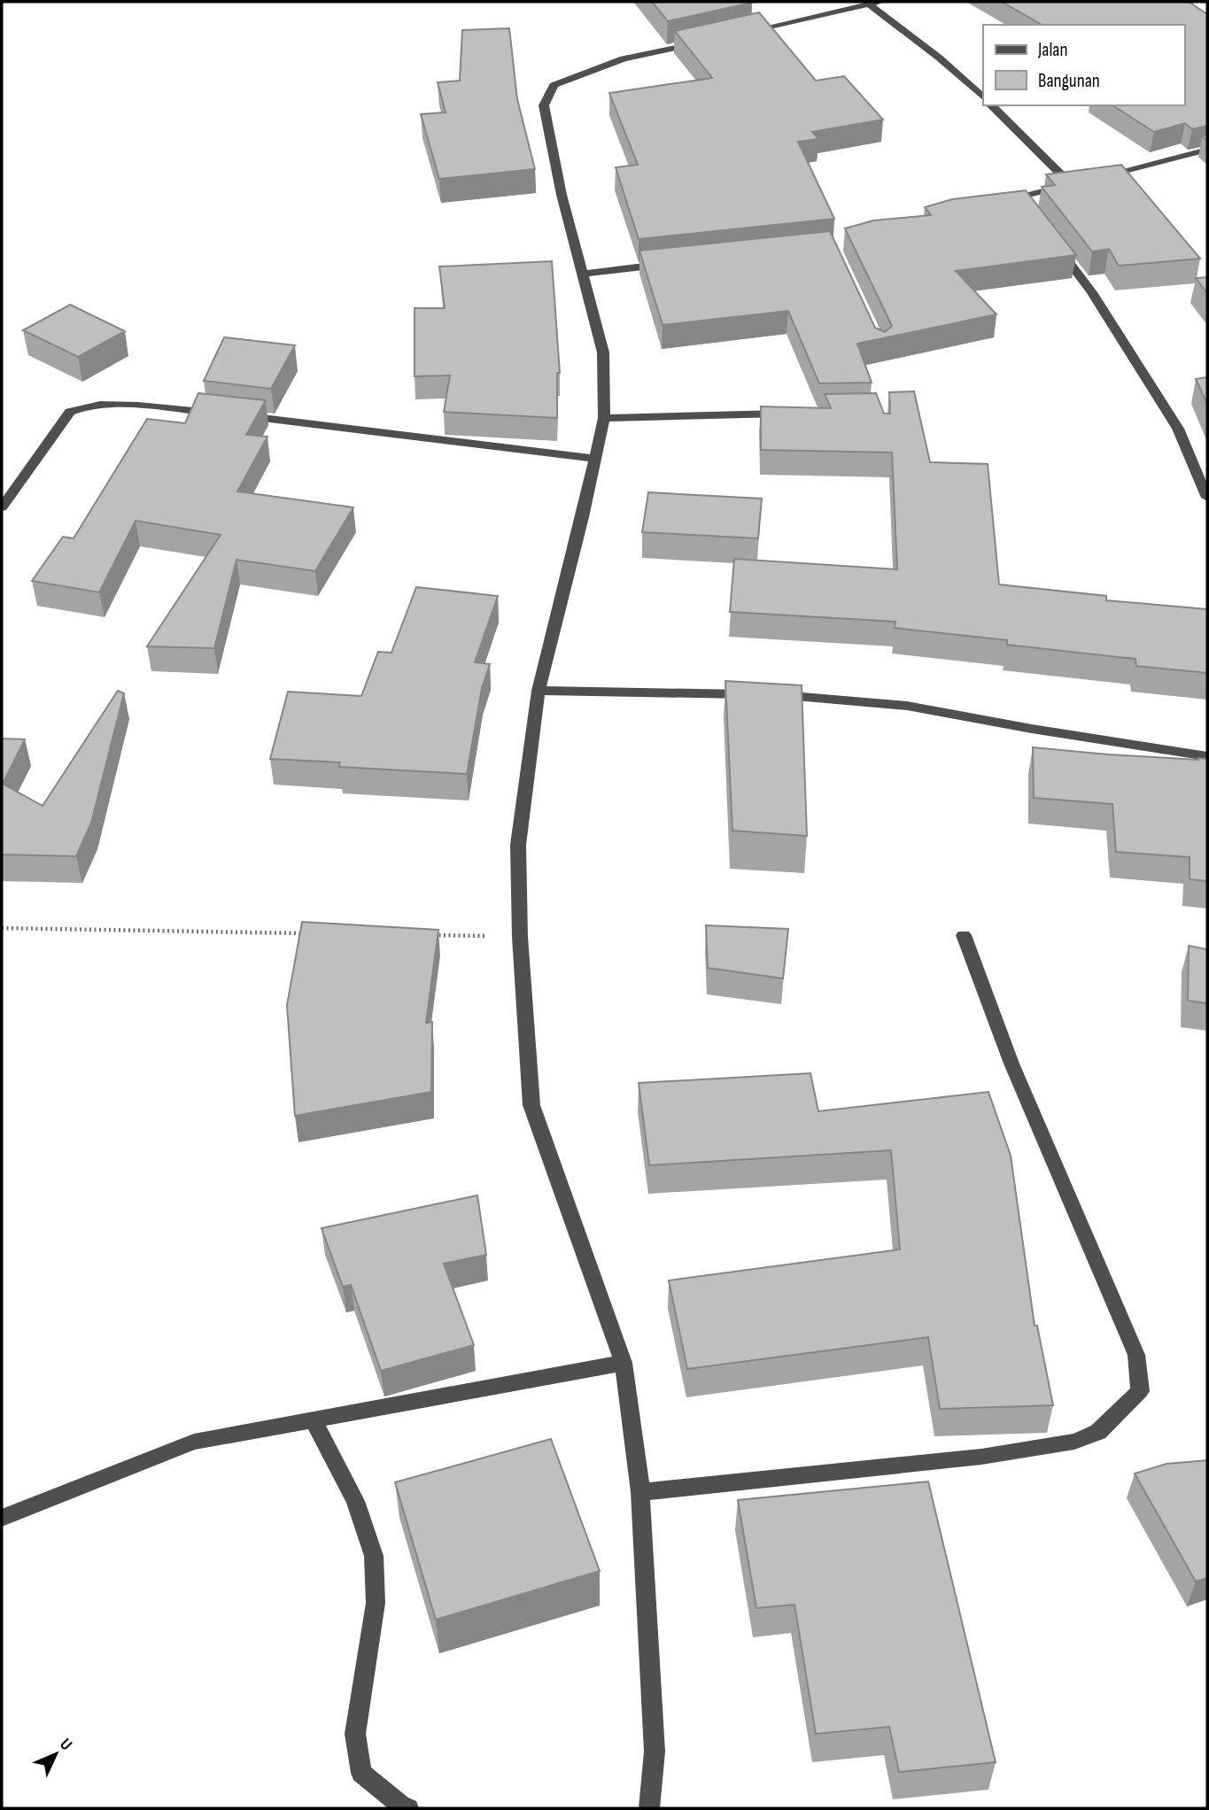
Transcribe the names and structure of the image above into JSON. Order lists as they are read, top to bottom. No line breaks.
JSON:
{"legend":["Jalan","Bangunan"],"north":"top right"}
